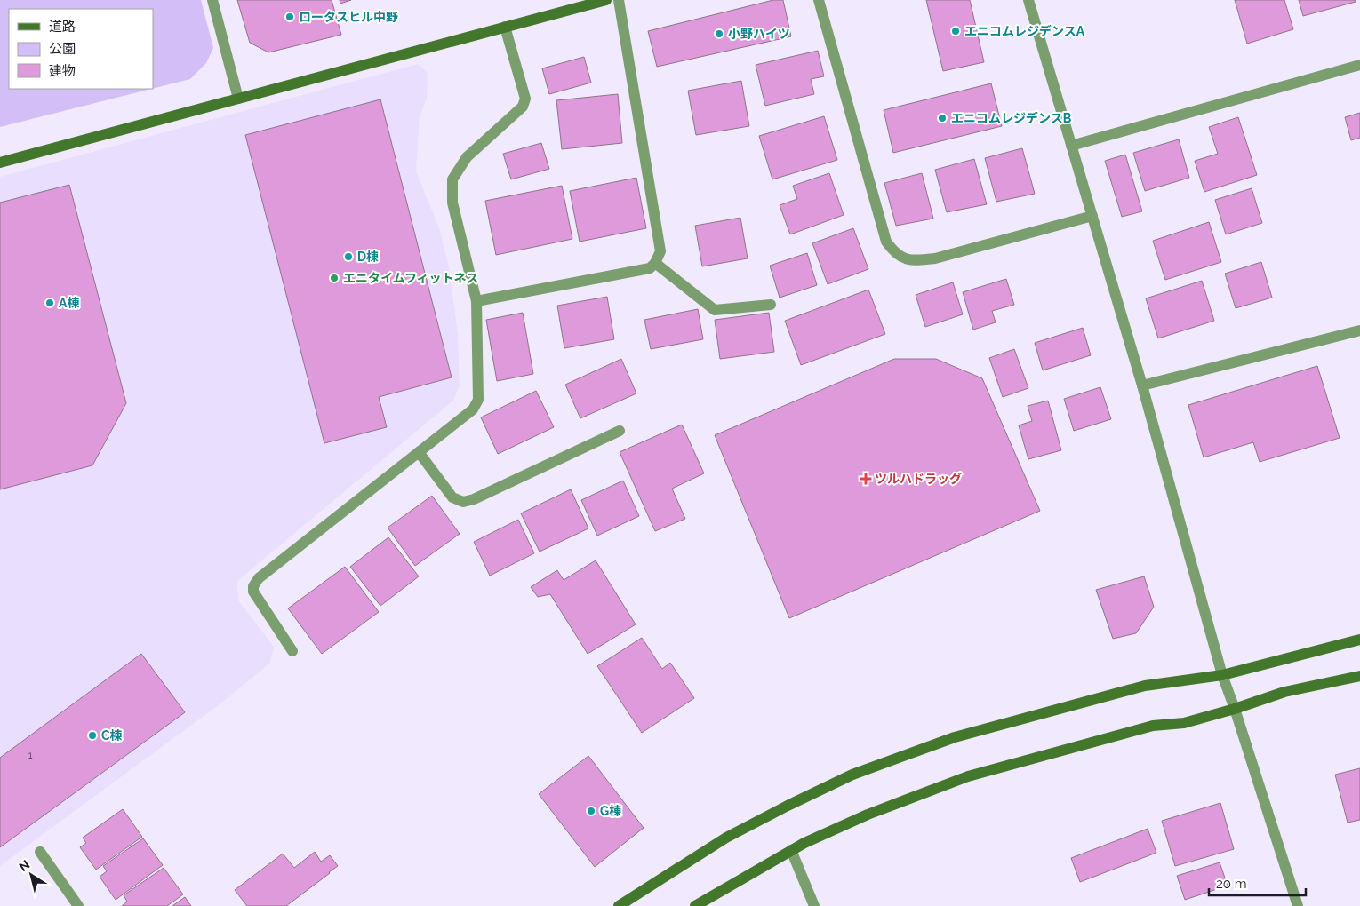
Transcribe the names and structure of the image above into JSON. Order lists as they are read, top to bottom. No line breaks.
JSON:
{"places":{"other":["ロータスヒル中野","エニコムレジデンスA","小野ハイツ","エニコムレジデンスB","D棟","エニタイムフィットネス","A棟","C棟","G棟"],"health":["ツルハドラッグ"]},"house_numbers":["1"],"legend":["道路","公園","建物"],"scale_bar":"20 m","north":"top left"}
